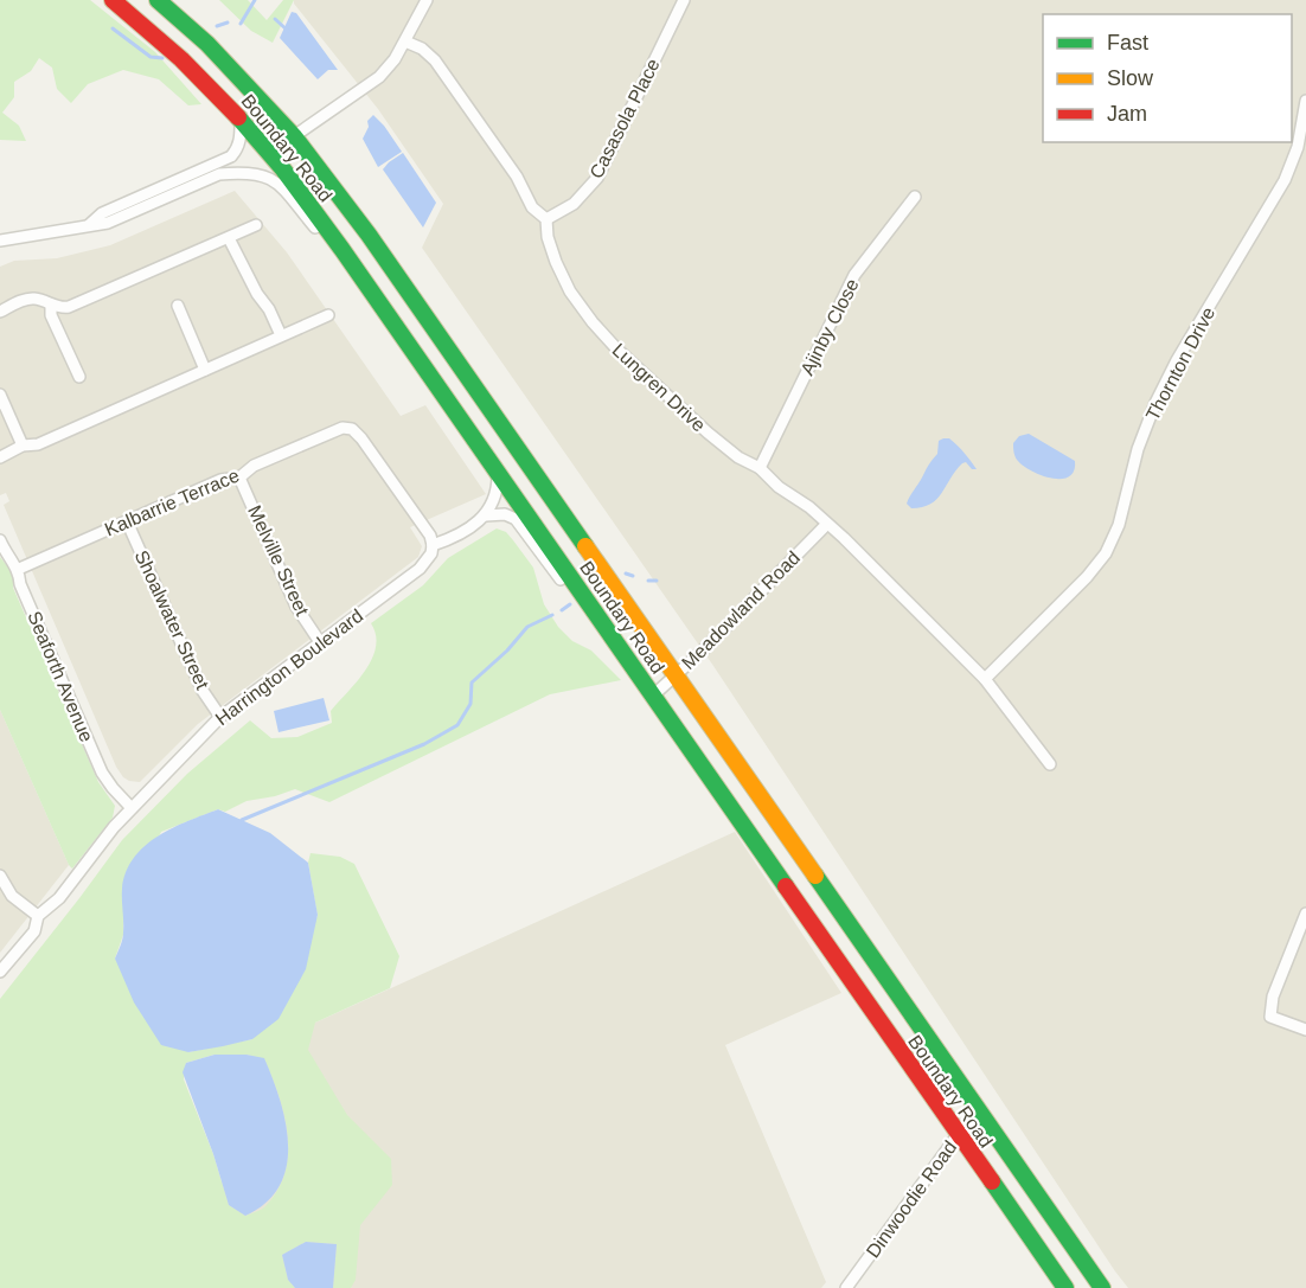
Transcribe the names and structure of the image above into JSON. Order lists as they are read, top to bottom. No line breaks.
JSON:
{"streets":{"highway":["Boundary Road"],"street":["Casasola Place","Ajinby Close","Thornton Drive","Lungren Drive","Kalbarrie Terrace","Melville Street","Meadowland Road","Shoalwater Street","Harrington Boulevard","Seaforth Avenue","Dinwoodie Road"]},"crossings":[["Casasola Place","Lungren Drive"],["Boundary Road","Meadowland Road"],["Boundary Road","Dinwoodie Road"],["Ajinby Close","Lungren Drive"],["Thornton Drive","Lungren Drive"],["Lungren Drive","Meadowland Road"],["Kalbarrie Terrace","Melville Street"],["Kalbarrie Terrace","Shoalwater Street"],["Kalbarrie Terrace","Harrington Boulevard"],["Kalbarrie Terrace","Seaforth Avenue"],["Melville Street","Harrington Boulevard"],["Shoalwater Street","Harrington Boulevard"],["Harrington Boulevard","Seaforth Avenue"]],"legend":["Fast","Slow","Jam"]}
